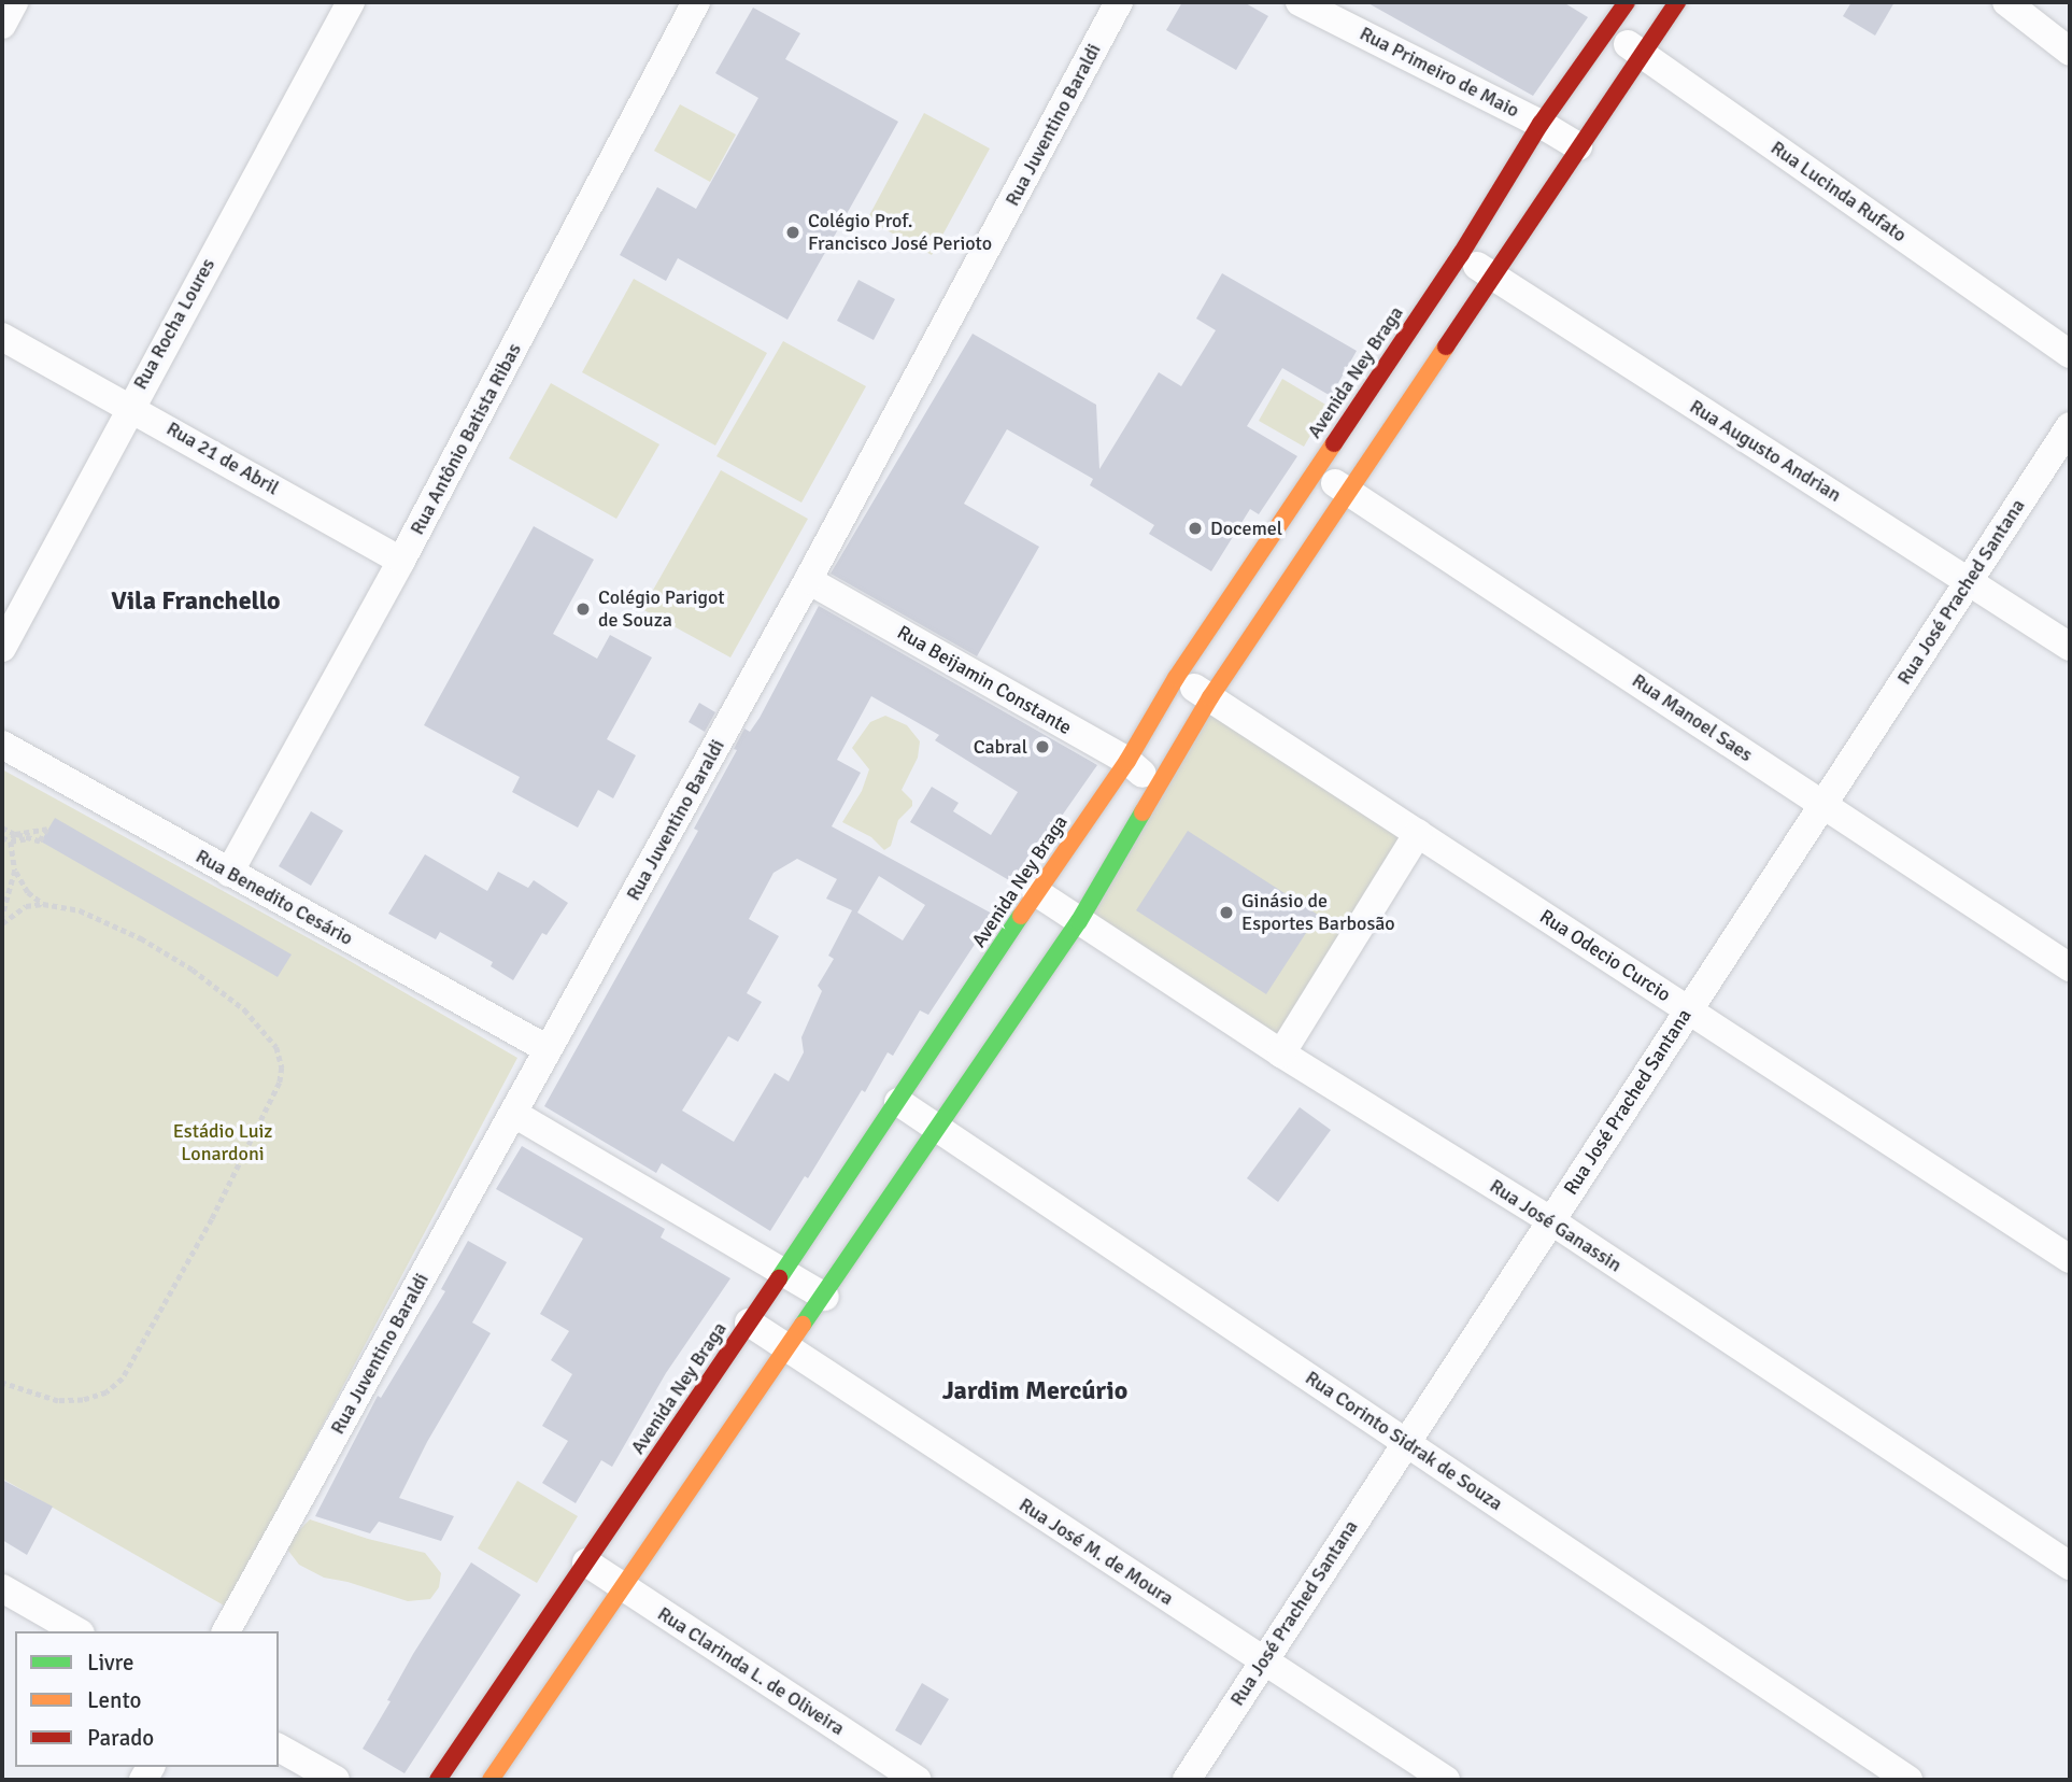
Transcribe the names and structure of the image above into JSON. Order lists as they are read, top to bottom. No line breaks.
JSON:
{"streets":{"street":["Rua Primeiro de Maio","Rua Juventino Baraldi","Rua Lucinda Rufato","Rua Rocha Loures","Avenida Ney Braga","Rua Antônio Batista Ribas","Rua Augusto Andrian","Rua 21 de Abril","Rua José Prached Santana","Rua Beijamin Constante","Rua Manoel Saes","Rua Benedito Cesário","Rua Odecio Curcio","Rua José Ganassin","Rua Corinto Sidrak de Souza","Rua José M. de Moura","Rua Clarinda L. de Oliveira"]},"crossings":[["Rua Primeiro de Maio","Avenida Ney Braga"],["Rua Juventino Baraldi","Rua Beijamin Constante"],["Rua Juventino Baraldi","Rua Benedito Cesário"],["Rua Lucinda Rufato","Avenida Ney Braga"],["Rua Rocha Loures","Rua 21 de Abril"],["Avenida Ney Braga","Rua Augusto Andrian"],["Avenida Ney Braga","Rua Beijamin Constante"],["Avenida Ney Braga","Rua Manoel Saes"],["Avenida Ney Braga","Rua Odecio Curcio"],["Avenida Ney Braga","Rua José Ganassin"],["Avenida Ney Braga","Rua Corinto Sidrak de Souza"],["Avenida Ney Braga","Rua José M. de Moura"],["Avenida Ney Braga","Rua Clarinda L. de Oliveira"],["Rua Antônio Batista Ribas","Rua 21 de Abril"],["Rua Antônio Batista Ribas","Rua Benedito Cesário"],["Rua Augusto Andrian","Rua José Prached Santana"],["Rua José Prached Santana","Rua Manoel Saes"],["Rua José Prached Santana","Rua Odecio Curcio"],["Rua José Prached Santana","Rua José Ganassin"],["Rua José Prached Santana","Rua Corinto Sidrak de Souza"],["Rua José Prached Santana","Rua José M. de Moura"]],"districts":["Vila Franchello","Jardim Mercúrio"],"parks":["Estádio Luiz Lonardoni"],"places":["Colégio Prof. Francisco José Perioto","Docemel","Colégio Parigot de Souza","Cabral","Ginásio de Esportes Barbosão"],"legend":["Livre","Lento","Parado"]}
